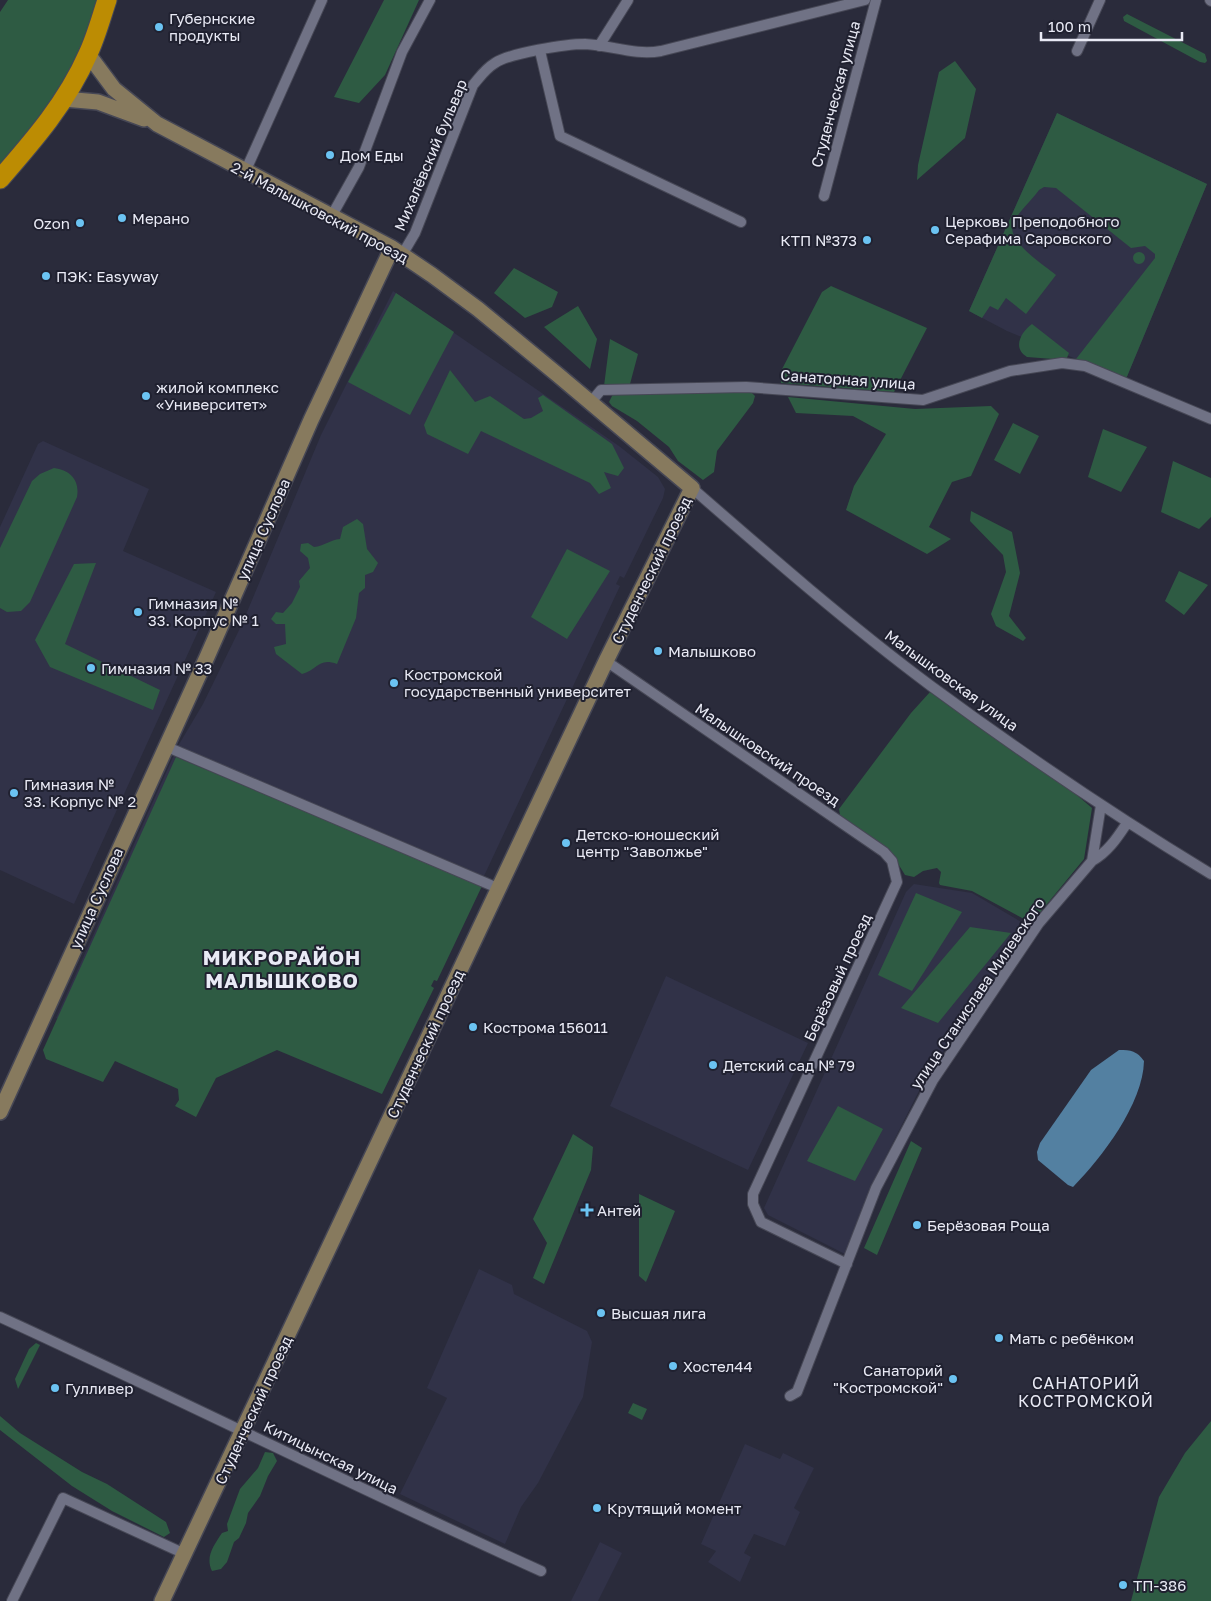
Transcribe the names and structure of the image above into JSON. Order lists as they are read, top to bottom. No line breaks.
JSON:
{"streets":{"street":["Студенческая улица","Михалёвский бульвар","2-й Малышковский проезд","Санаторная улица","улица Суслова","Студенческий проезд","Малышковская улица","Малышковский проезд","Берёзовый проезд","улица Станислава Милевского","Китицынская улица"]},"crossings":[["Михалёвский бульвар","2-й Малышковский проезд"],["Михалёвский бульвар","улица Суслова"],["2-й Малышковский проезд","Санаторная улица"],["2-й Малышковский проезд","улица Суслова"],["2-й Малышковский проезд","Студенческий проезд"],["2-й Малышковский проезд","Малышковская улица"],["Студенческий проезд","Малышковская улица"],["Студенческий проезд","Малышковский проезд"],["Студенческий проезд","Китицынская улица"],["Малышковская улица","улица Станислава Милевского"],["Малышковский проезд","Берёзовый проезд"],["Берёзовый проезд","улица Станислава Милевского"]],"districts":["МИКРОРАЙОН МАЛЫШКОВО","САНАТОРИЙ КОСТРОМСКОЙ"],"places":{"other":["Губернские продукты","Дом Еды","Мерано","Ozon","Церковь Преподобного Серафима Саровского","КТП №373","ПЭК: Easyway","жилой комплекс «Университет»","Гимназия № 33. Корпус № 1","Малышково","Гимназия № 33","Костромской государственный университет","Гимназия № 33. Корпус № 2","Детско-юношеский центр \"Заволжье\"","Кострома 156011","Детский сад № 79","Берёзовая Роща","Высшая лига","Мать с ребёнком","Хостел44","Санаторий \"Костромской\"","Гулливер","Крутящий момент","ТП-386"],"health":["Антей"]},"scale_bar":"100 m"}
